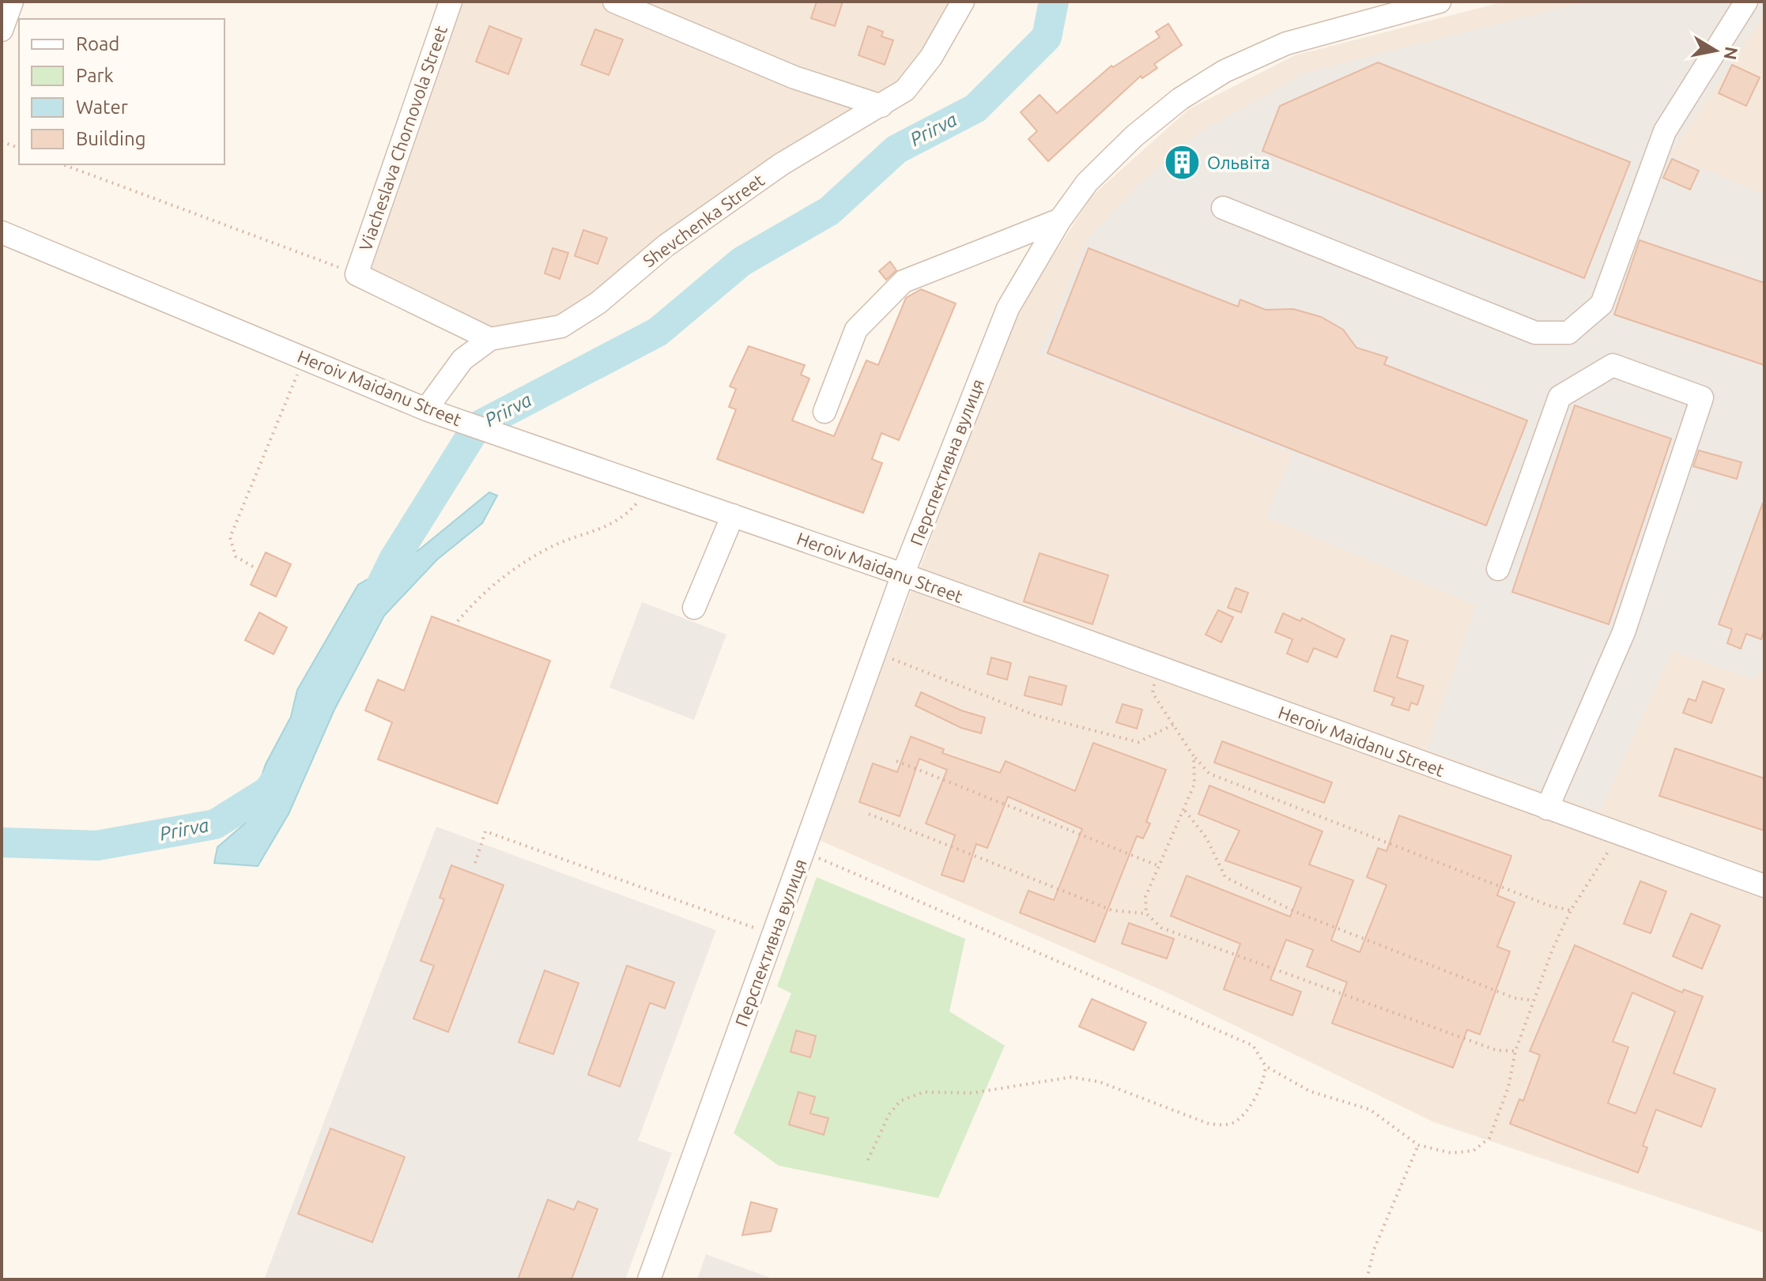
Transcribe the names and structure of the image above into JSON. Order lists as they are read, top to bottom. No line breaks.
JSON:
{"streets":{"street":["Viacheslava Chornovola Street","Shevchenka Street","Heroiv Maidanu Street","Перспективна вулиця"]},"crossings":[["Shevchenka Street","Heroiv Maidanu Street"],["Heroiv Maidanu Street","Перспективна вулиця"]],"water":["Prirva"],"places":{"building":["Ольвіта"]},"legend":["Road","Park","Water","Building"],"north":"right"}
